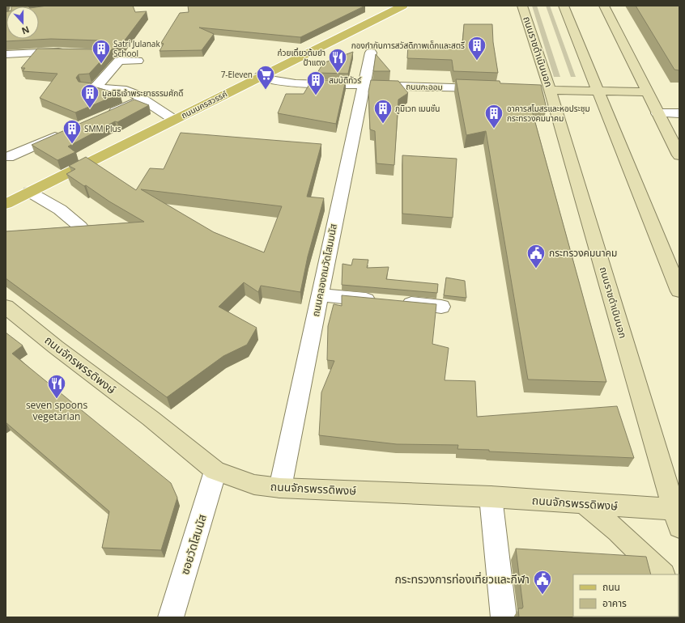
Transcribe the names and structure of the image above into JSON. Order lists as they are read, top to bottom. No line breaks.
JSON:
{"streets":{"main road":["ถนนราชดำเนินนอก","ถนนนครสวรรค์","ถนนจักรพรรดิพงษ์"],"street":["ถนนกะออม","ถนนคลองถมวัดโสมมนัส","ซอยวัดโสมนัส"]},"crossings":[["ถนนราชดำเนินนอก","ถนนจักรพรรดิพงษ์"],["ถนนกะออม","ถนนนครสวรรค์"],["ถนนกะออม","ถนนคลองถมวัดโสมมนัส"],["ถนนคลองถมวัดโสมมนัส","ถนนจักรพรรดิพงษ์"],["ถนนจักรพรรดิพงษ์","ซอยวัดโสมนัส"]],"places":{"building":["กองกำกับการสวัสดิภาพเด็กและสตรี","Satri Julanak School","สมบัติทัวร์","มูลนิธิเจ้าพระยาธรรมศักดิ์","ภูมิเวท เมนชั่น","อาคารสโมสรและหอประชุม กระทรวงคมนาคม","SMM Plus"],"restaurant":["ก๋วยเตี๋ยวต้มยำ ป้าแตง","seven spoons vegetarian"],"supermarket":["7-Eleven"],"public building":["กระทรวงคมนาคม","กระทรวงการท่องเที่ยวและกีฬา"]},"legend":["ถนน","อาคาร"],"north":"bottom"}
